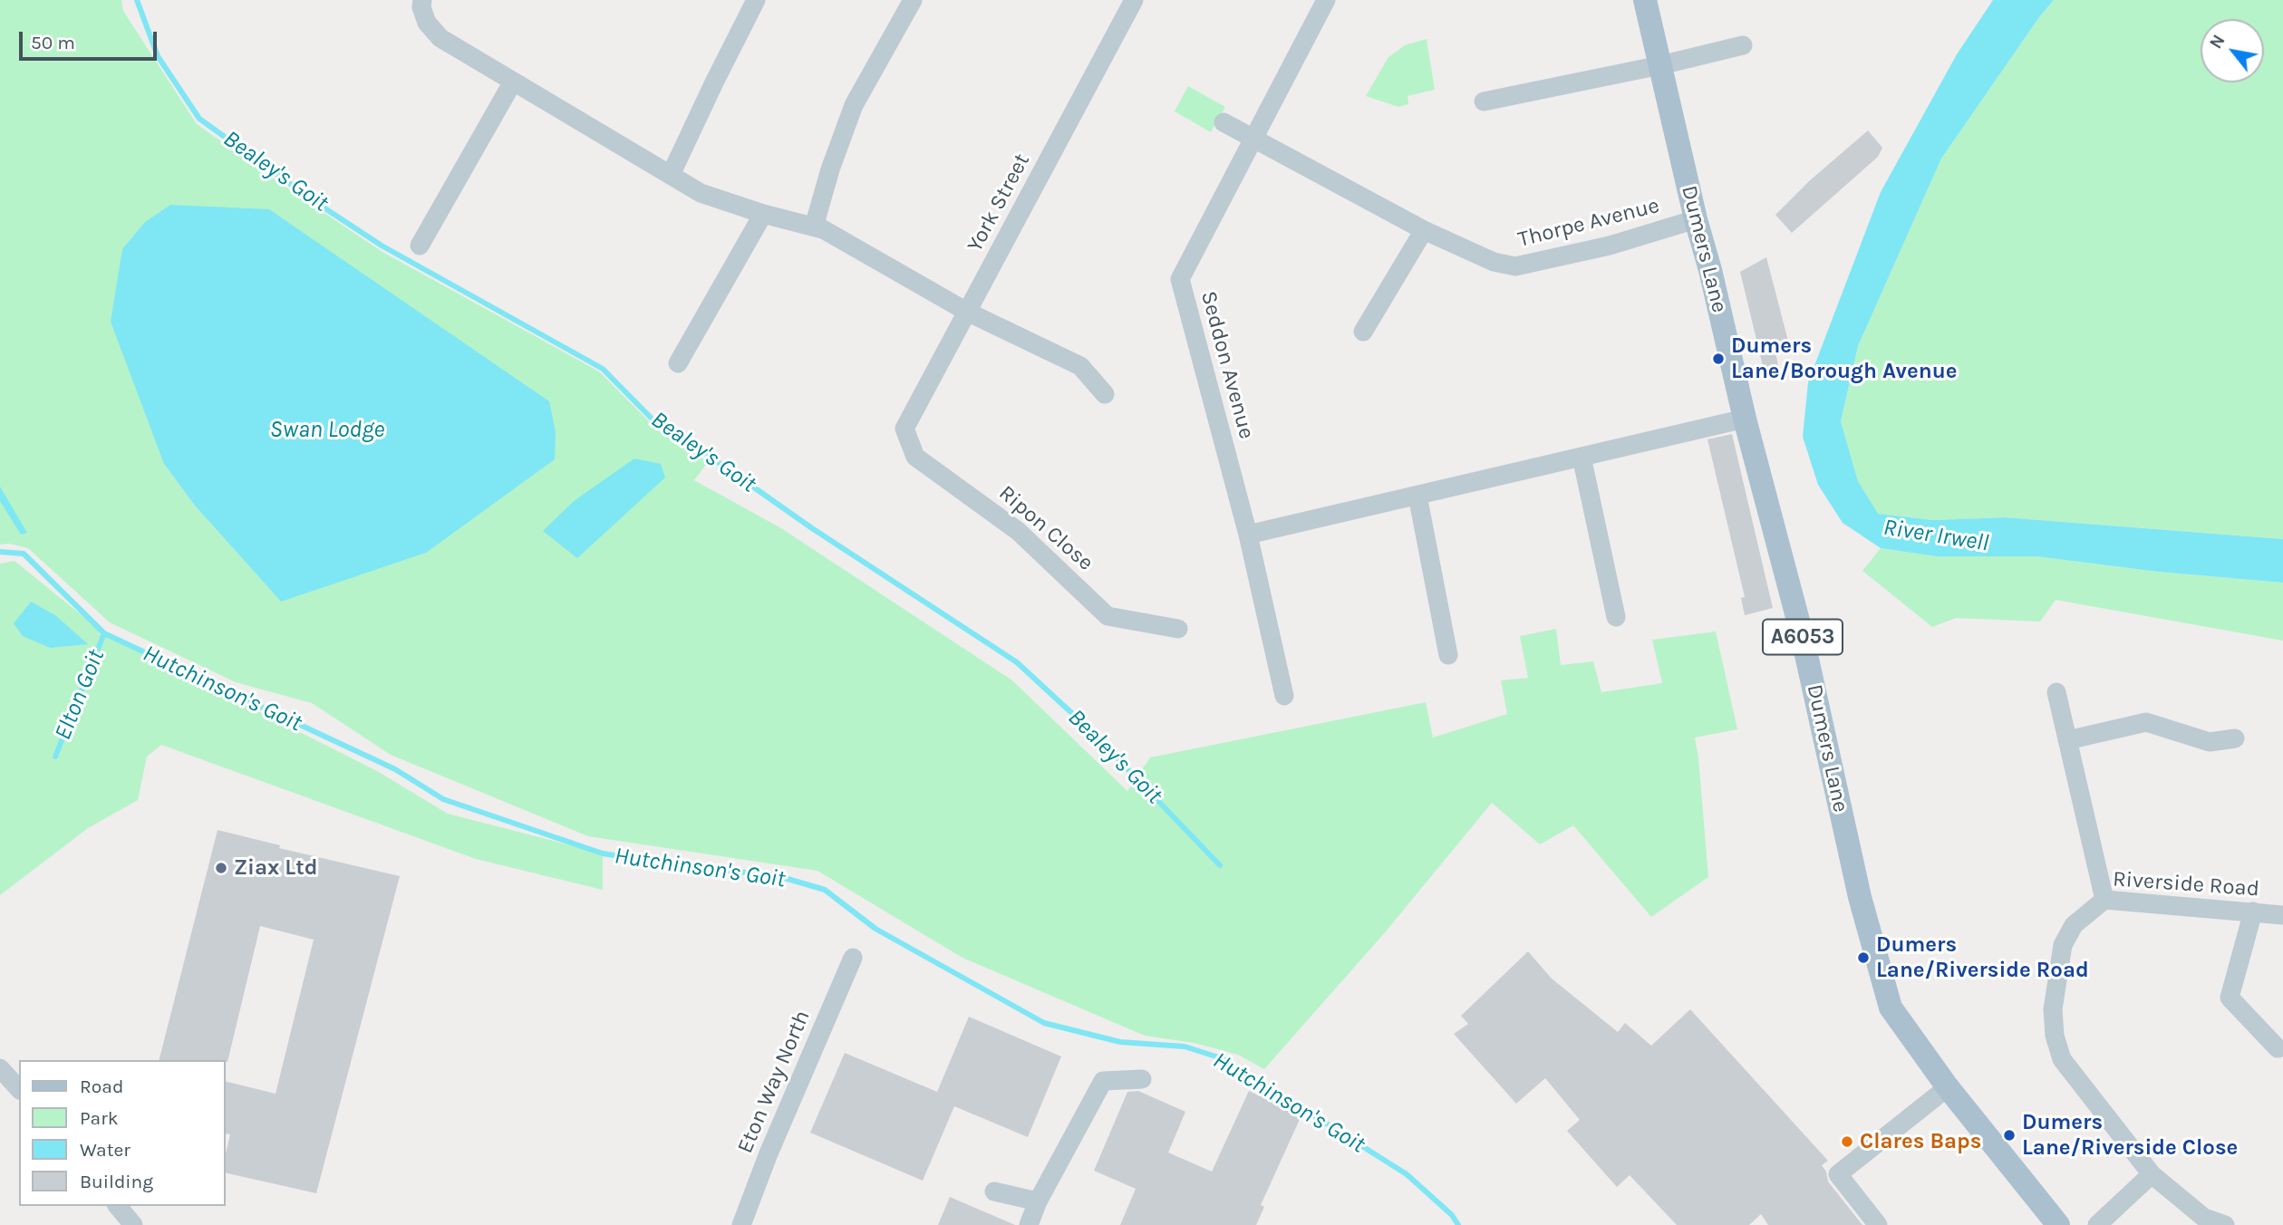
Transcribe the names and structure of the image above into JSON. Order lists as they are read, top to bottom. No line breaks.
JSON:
{"streets":{"main road":["Dumers Lane","A6053"],"street":["York Street","Thorpe Avenue","Seddon Avenue","Ripon Close","Riverside Road","Eton Way North"]},"crossings":[["York Street","Ripon Close"],["Thorpe Avenue","Dumers Lane"],["Thorpe Avenue","Seddon Avenue"]],"water":["Bealey's Goit","Swan Lodge","River Irwell","Hutchinson's Goit","Elton Goit"],"places":["Dumers Lane/Borough Avenue","Ziax Ltd","Dumers Lane/Riverside Road","Dumers Lane/Riverside Close","Clares Baps"],"legend":["Road","Park","Water","Building"],"scale_bar":"50 m","north":"top left"}
